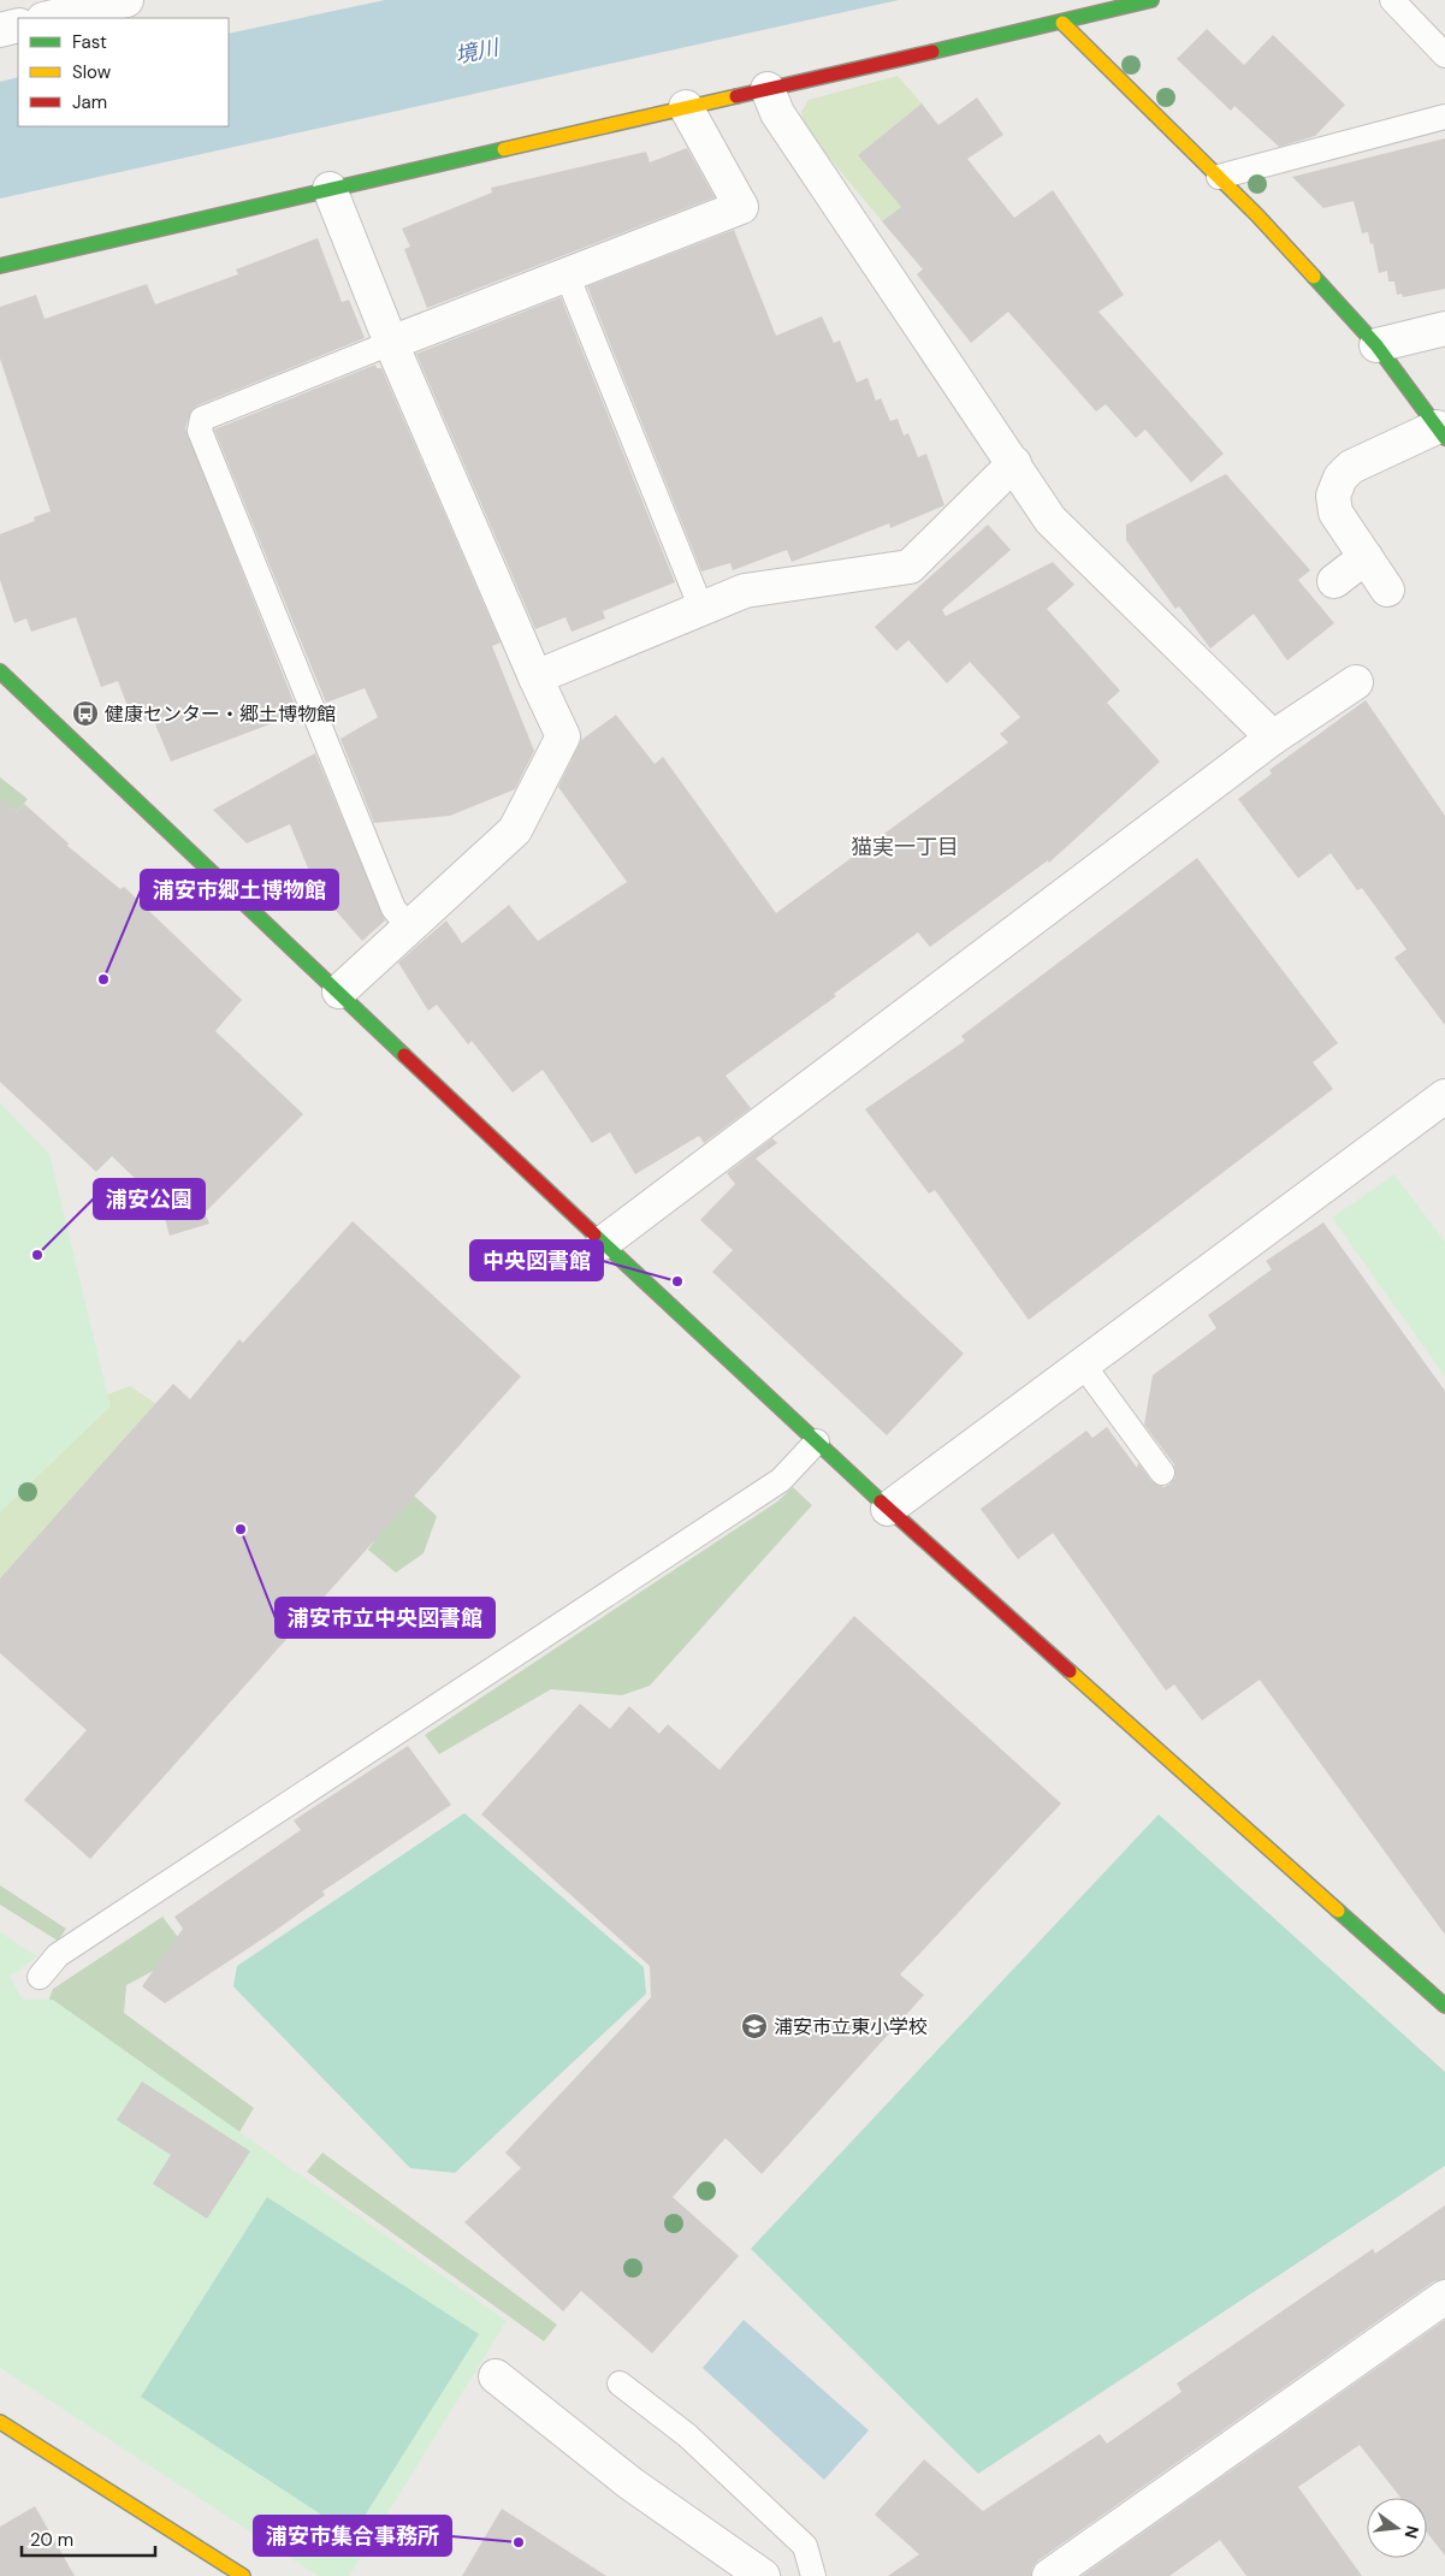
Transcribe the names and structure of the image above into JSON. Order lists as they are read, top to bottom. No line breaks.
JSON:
{"districts":["猫実一丁目"],"water":["境川"],"places":{"bus stop":["健康センター・郷土博物館"],"other":["浦安市郷土博物館","浦安公園","中央図書館","浦安市立中央図書館","浦安市集合事務所"],"school or university":["浦安市立東小学校"]},"legend":["Fast","Slow","Jam"],"scale_bar":"20 m","north":"right"}
